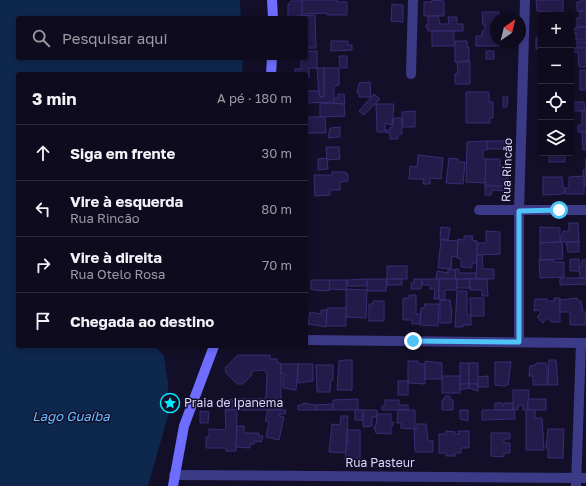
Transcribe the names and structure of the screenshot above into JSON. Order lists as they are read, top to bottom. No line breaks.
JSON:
{"streets":{"street":["Rua Rincão","Rua Pasteur"]},"water":["Lago Guaíba"],"places":{"place":["Praia de Ipanema"]},"north":"top right","page":{"map_buttons":["+","−"],"search":"Pesquisar aqui","heading":["3 min","A pé · 180 m"],"list":[["Siga em frente","30 m"],["Vire à esquerda","Rua Rincão","80 m"],["Vire à direita","Rua Otelo Rosa","70 m"],"Chegada ao destino"]}}
